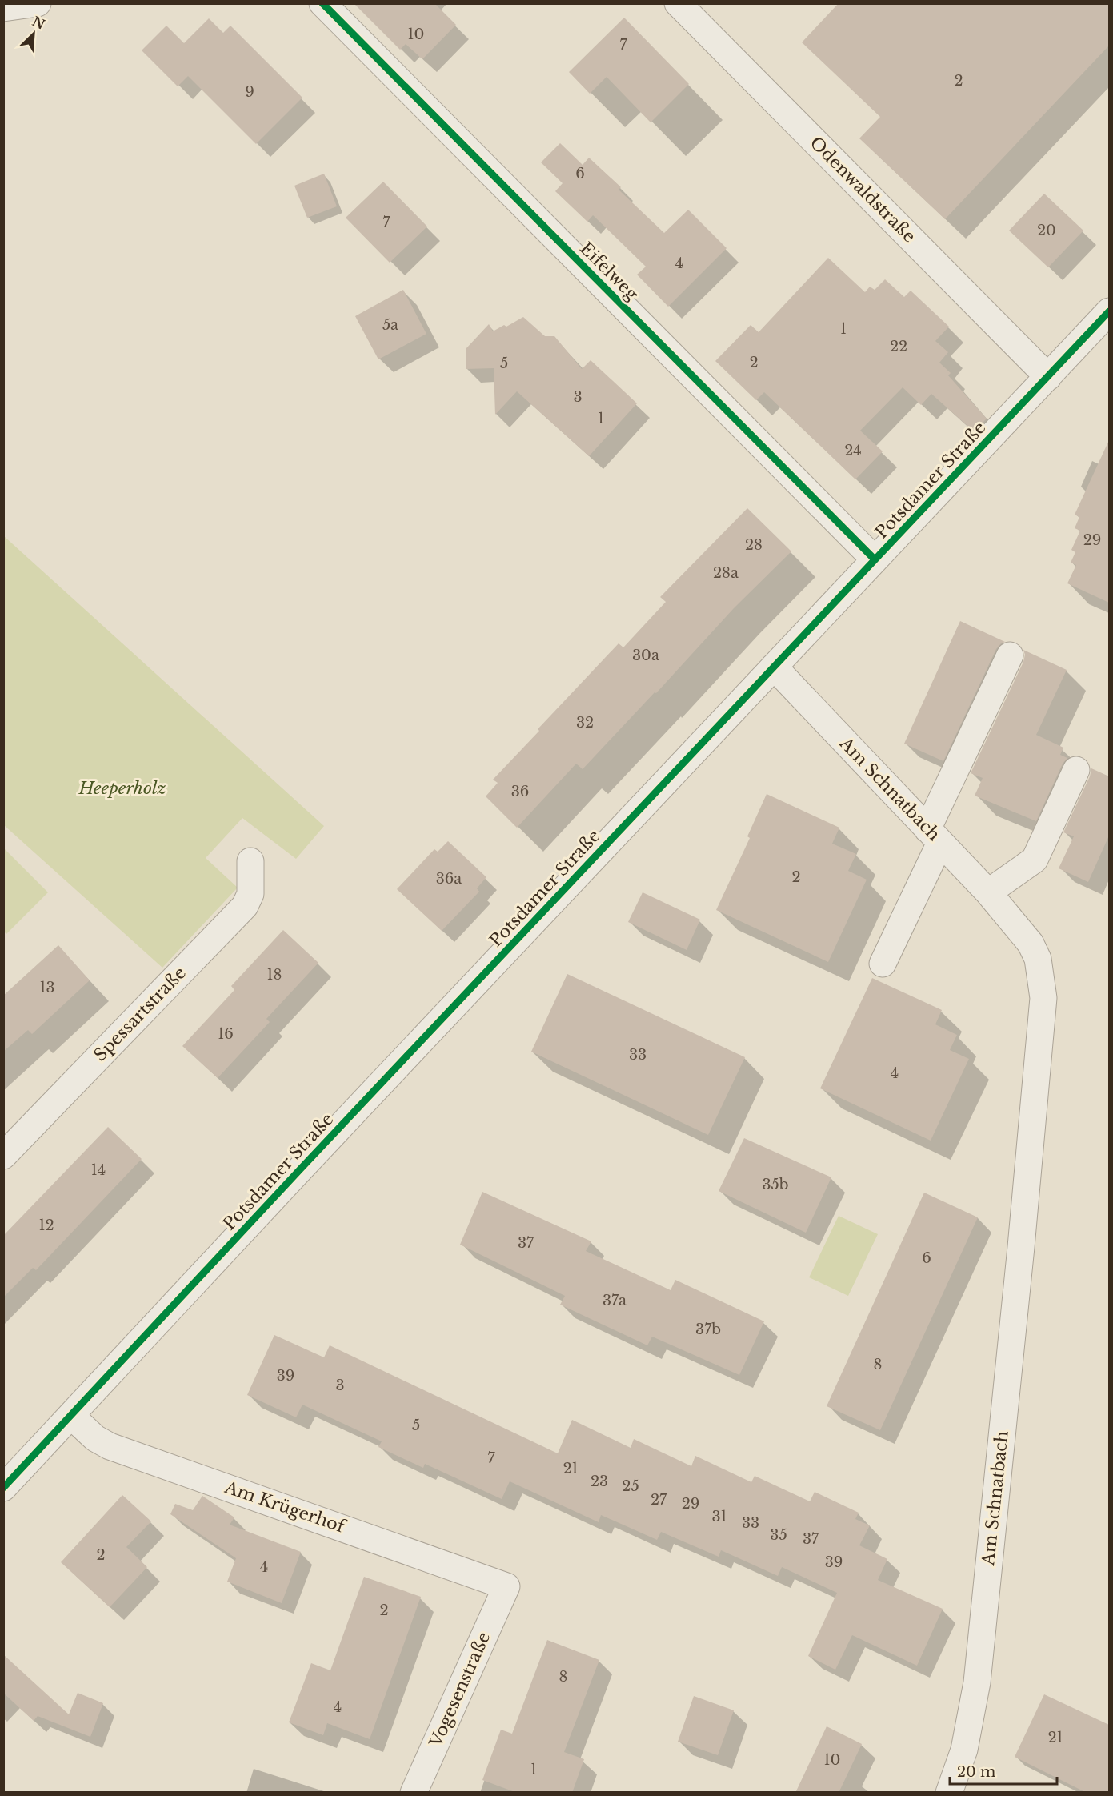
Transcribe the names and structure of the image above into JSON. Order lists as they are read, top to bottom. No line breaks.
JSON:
{"streets":{"street":["Odenwaldstraße","Eifelweg","Potsdamer Straße","Am Schnatbach","Spessartstraße","Am Krügerhof","Vogesenstraße"]},"crossings":[["Odenwaldstraße","Potsdamer Straße"],["Eifelweg","Potsdamer Straße"],["Potsdamer Straße","Am Schnatbach"],["Potsdamer Straße","Am Krügerhof"],["Am Krügerhof","Vogesenstraße"]],"parks":["Heeperholz"],"house_numbers":["10","7","2","9","6","7","20","4","5a","1","22","2","5","3","1","24","29","28","28a","30a","32","36","2","36a","18","13","16","33","4","14","35b","12","37","6","37a","37b","8","39","3","5","7","21","23","25","27","29","31","33","35","37","2","39","4","2","8","4","21","10","1"],"scale_bar":"20 m","north":"top right"}
